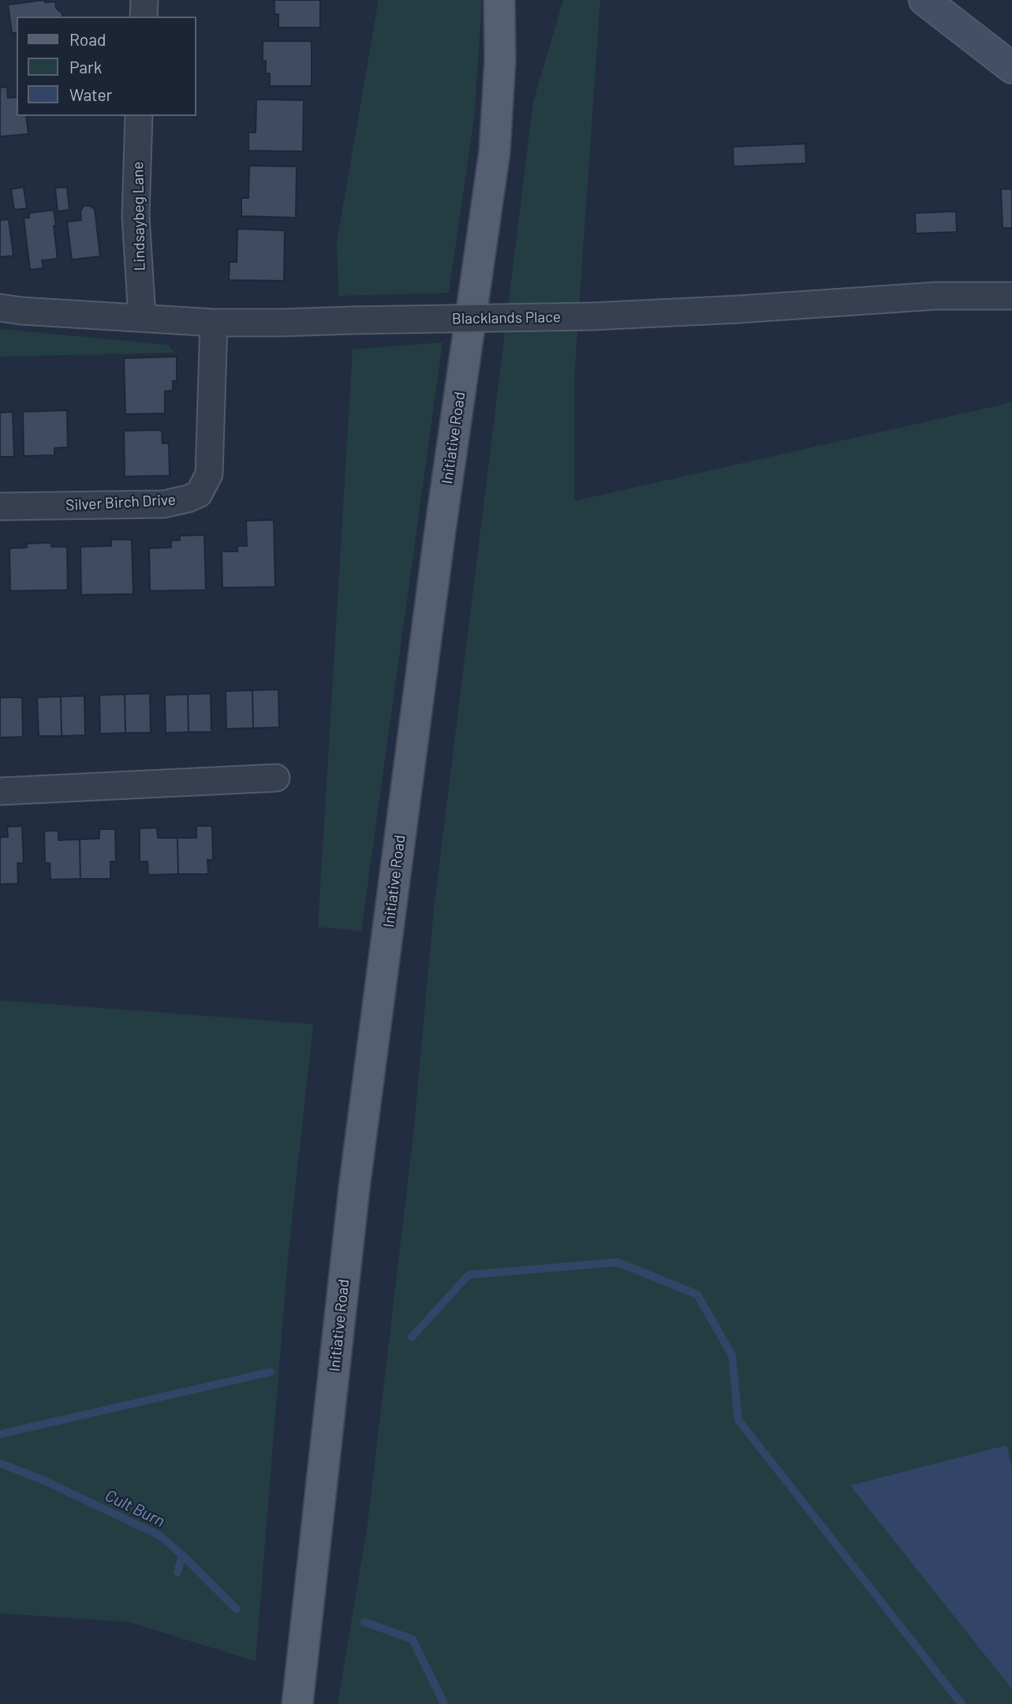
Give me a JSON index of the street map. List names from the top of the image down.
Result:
{
  "streets": {
    "main road": ["Initiative Road"],
    "street": ["Lindsaybeg Lane", "Blacklands Place", "Silver Birch Drive"]
  },
  "crossings": [
    ["Lindsaybeg Lane", "Blacklands Place"],
    ["Blacklands Place", "Silver Birch Drive"]
  ],
  "water": ["Cult Burn"],
  "legend": ["Road", "Park", "Water"]
}
